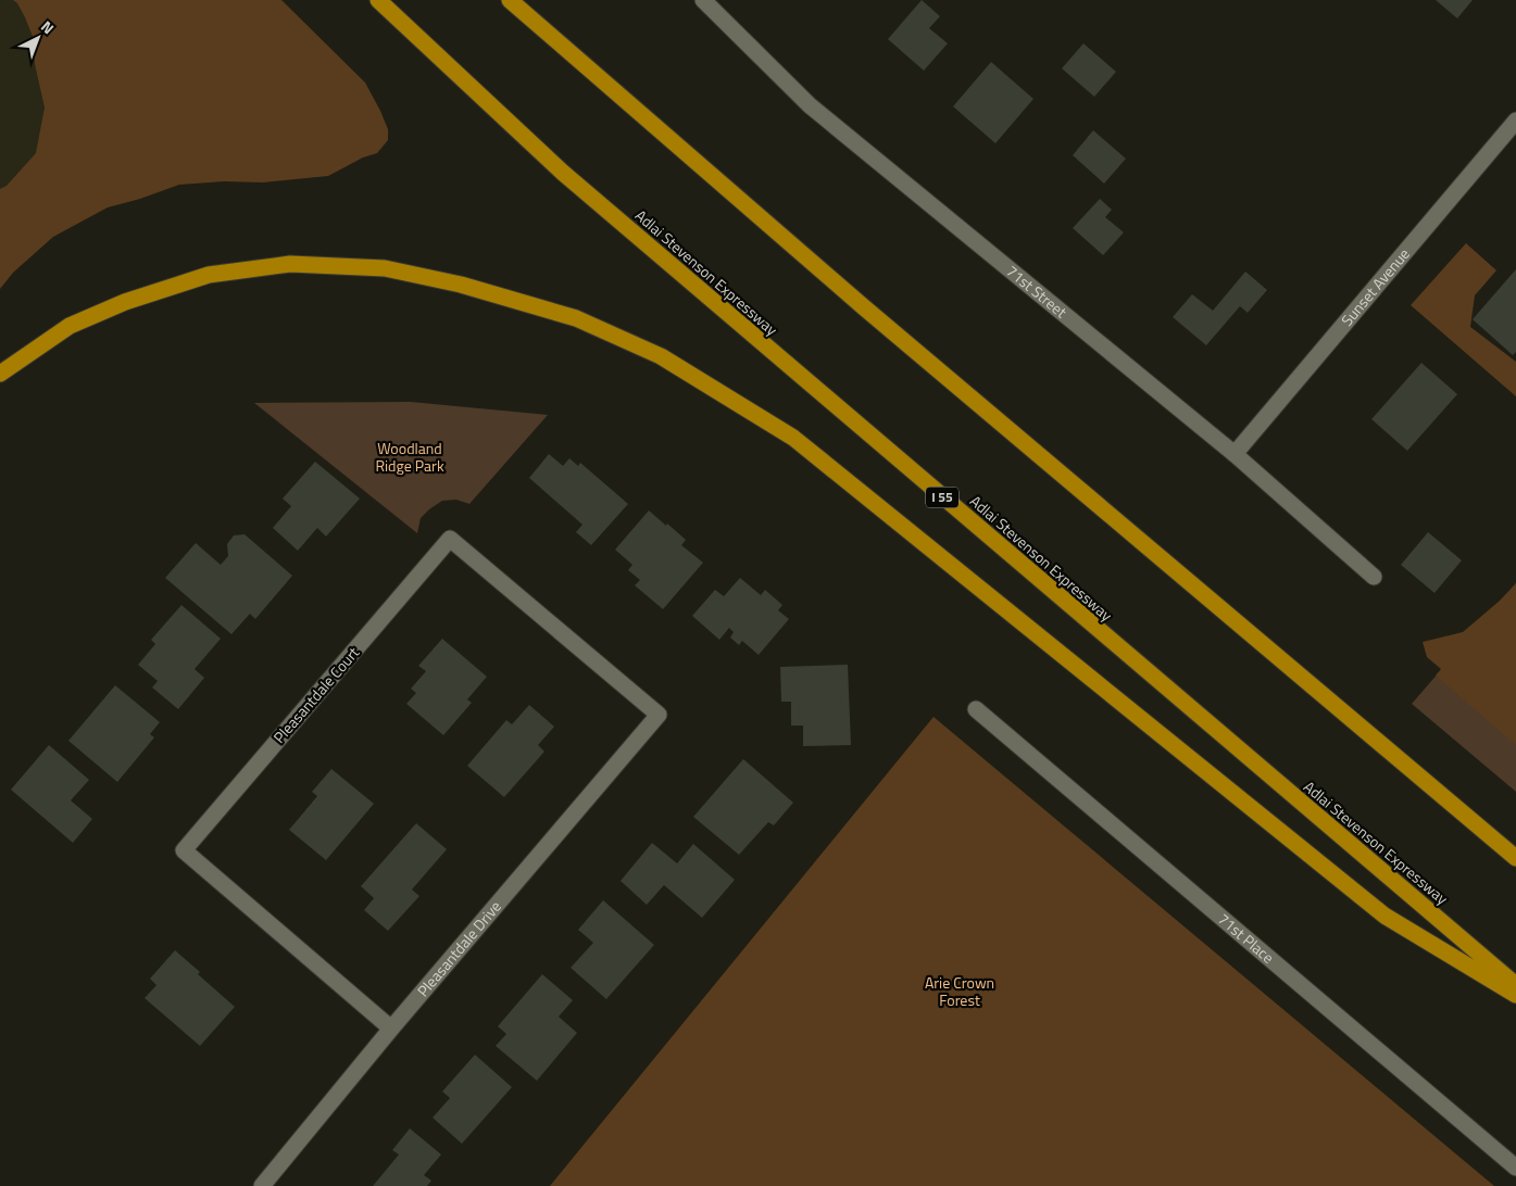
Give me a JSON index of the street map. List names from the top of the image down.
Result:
{
  "streets": {
    "highway": ["Adlai Stevenson Expressway", "I 55"],
    "street": [
      "Sunset Avenue",
      "71st Street",
      "Pleasantdale Court",
      "71st Place",
      "Pleasantdale Drive"
    ]
  },
  "crossings": [
    ["Sunset Avenue", "71st Street"],
    ["Pleasantdale Court", "Pleasantdale Drive"]
  ],
  "parks": ["Woodland Ridge Park", "Arie Crown Forest"],
  "north": "top right"
}
